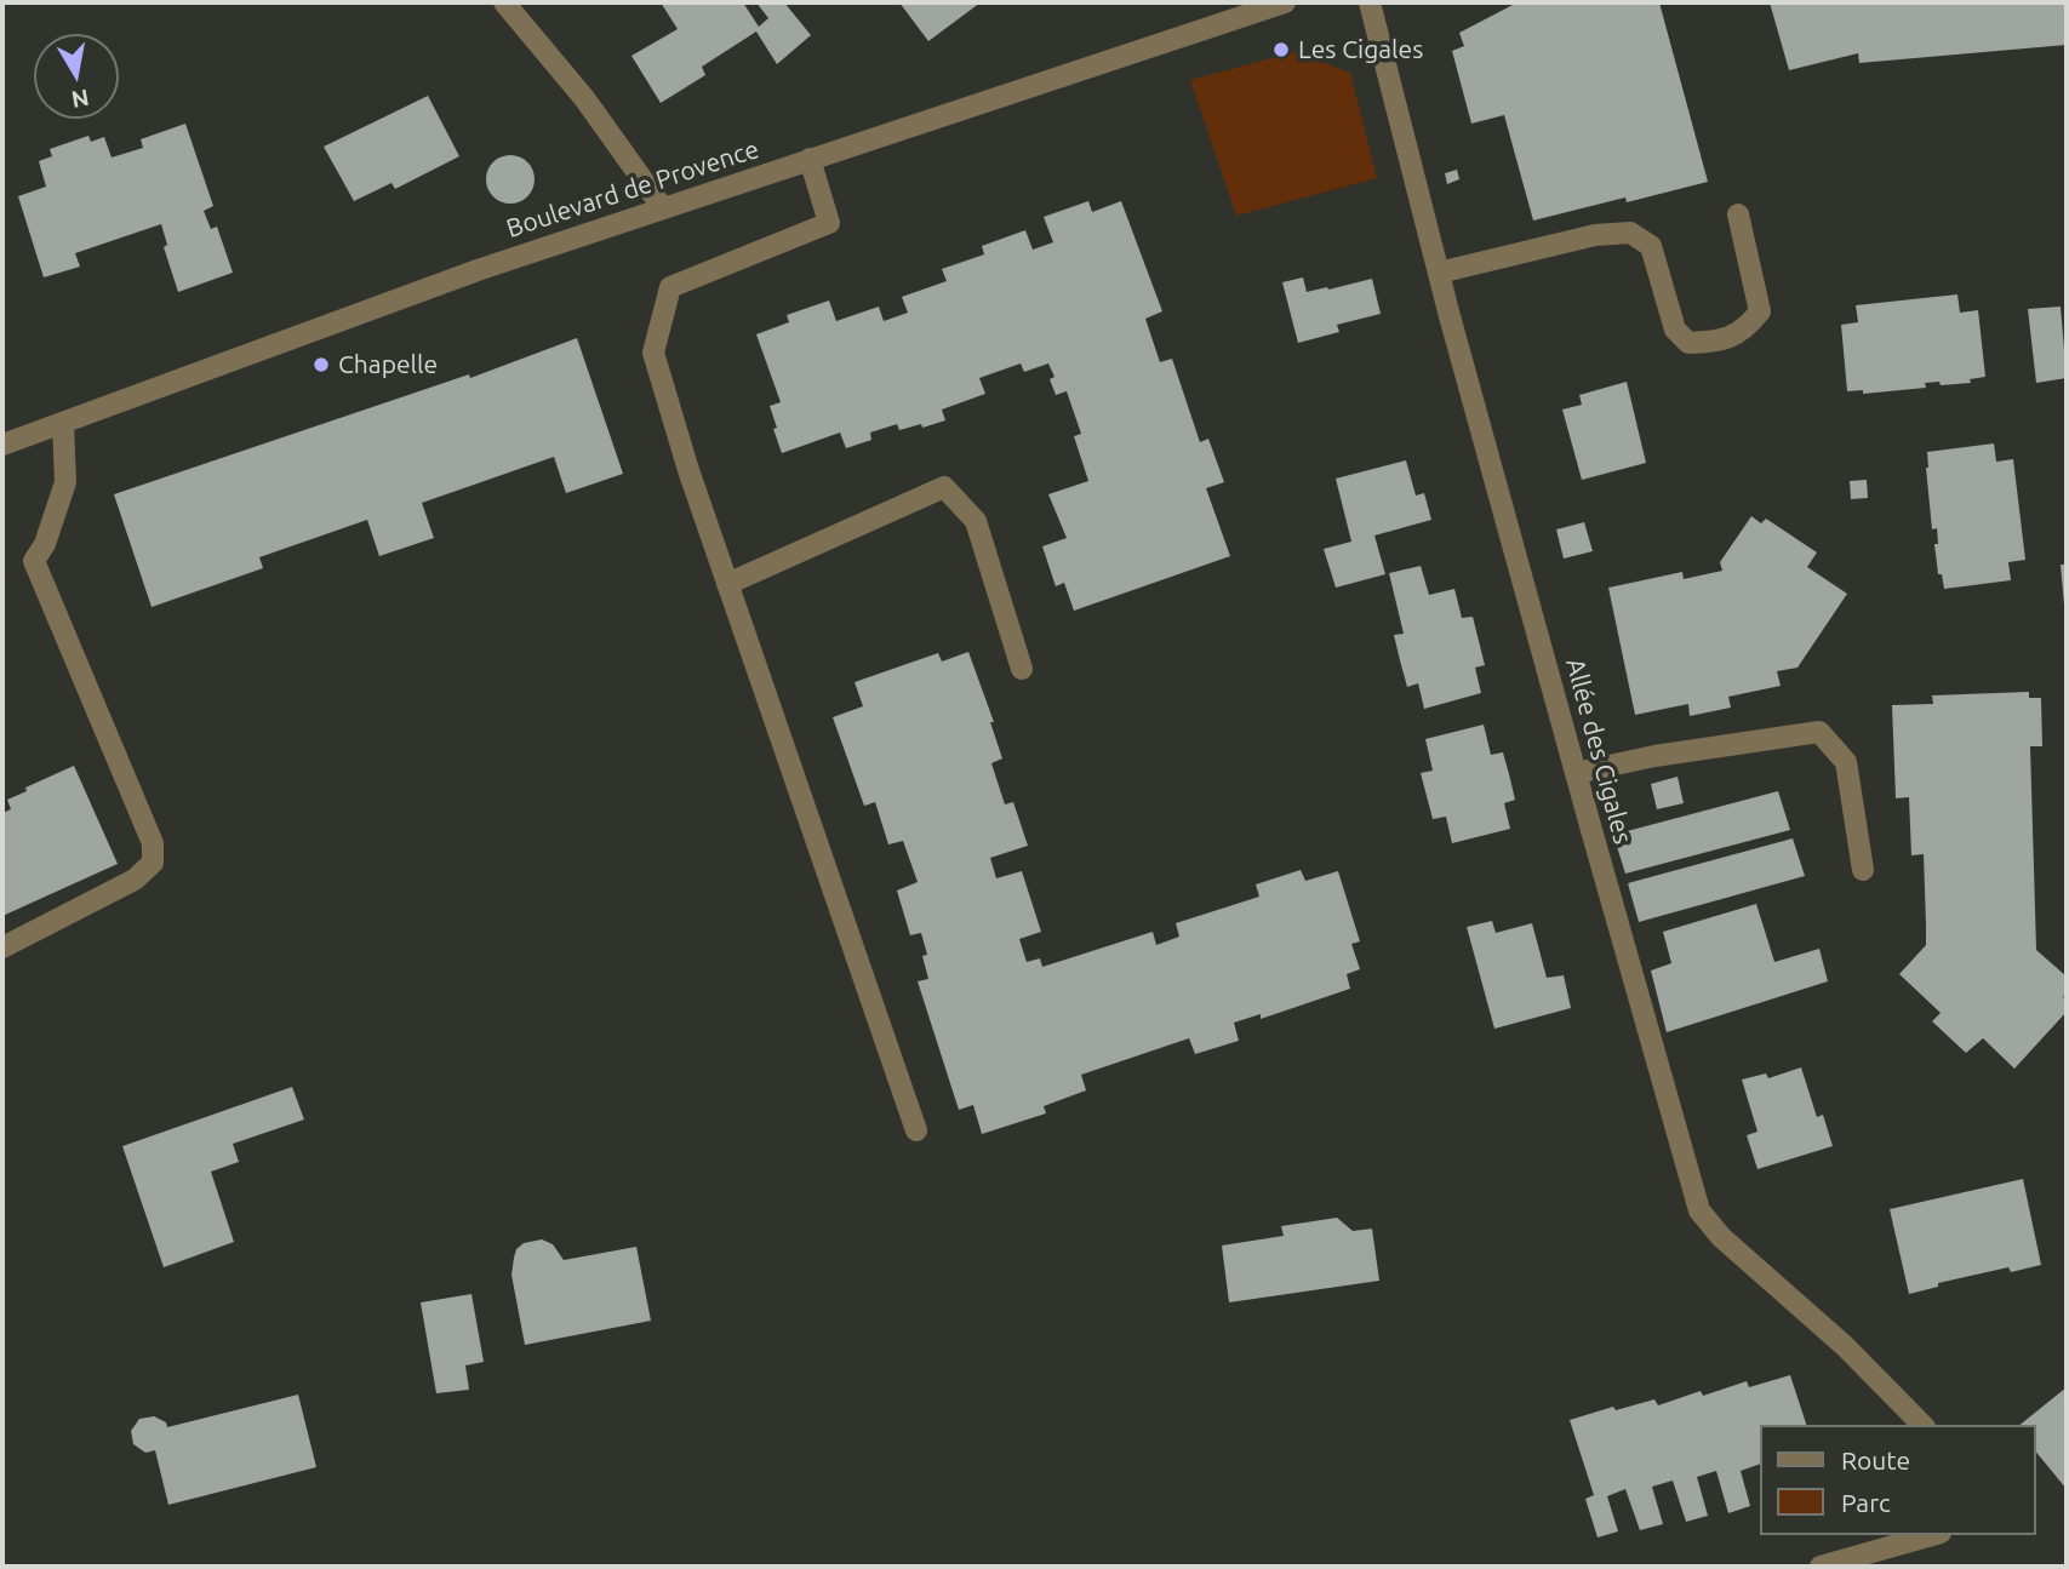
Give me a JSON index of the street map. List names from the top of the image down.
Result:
{
  "streets": {
    "street": ["Boulevard de Provence", "Allée des Cigales"]
  },
  "places": ["Les Cigales", "Chapelle"],
  "legend": ["Route", "Parc"],
  "north": "bottom"
}
